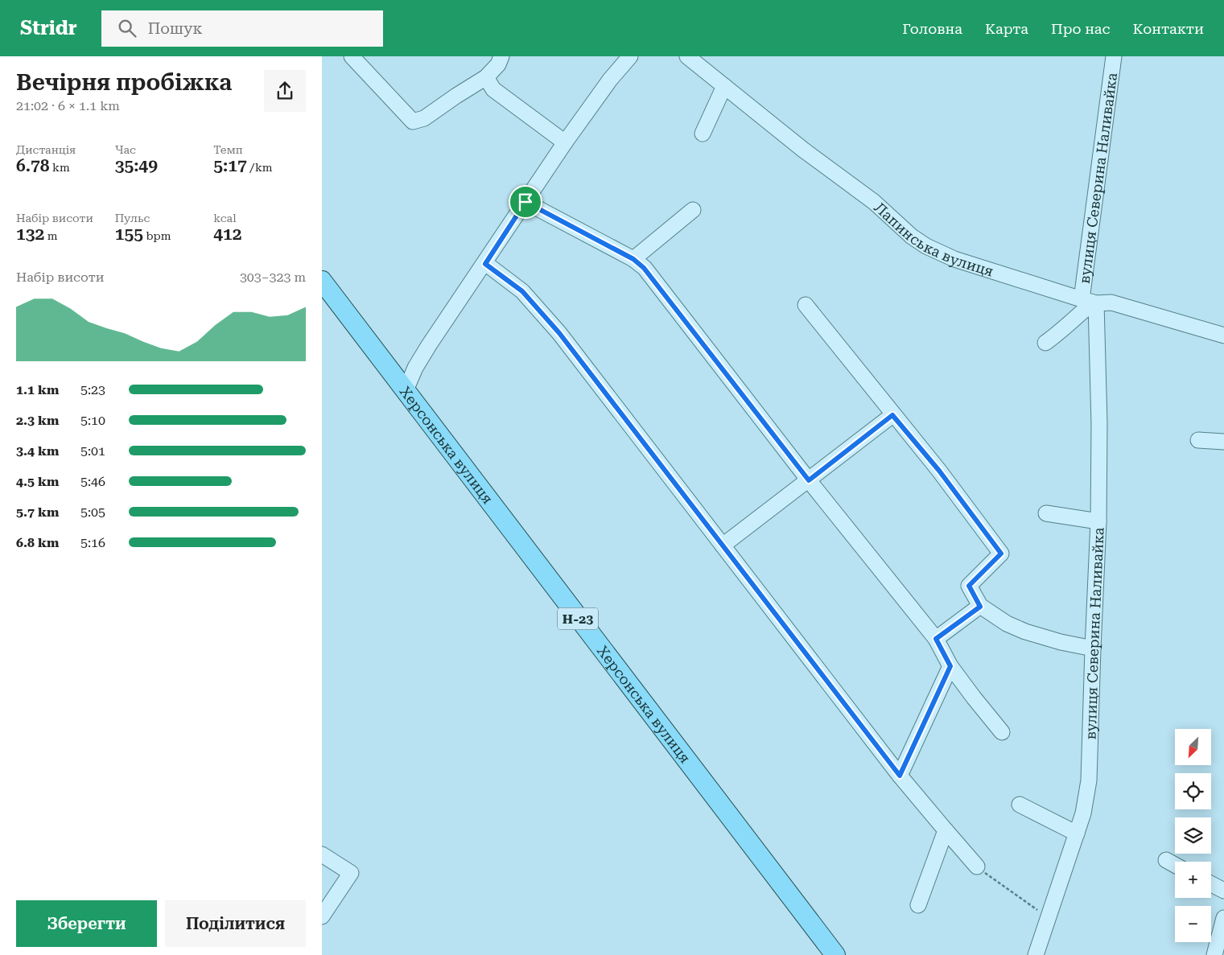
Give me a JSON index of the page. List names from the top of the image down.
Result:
{
  "streets": {
    "main road": ["Херсонська вулиця", "Н-23"],
    "street": ["вулиця Северина Наливайка", "Лапинська вулиця"]
  },
  "crossings": [
    ["вулиця Северина Наливайка", "Лапинська вулиця"]
  ],
  "north": "bottom left",
  "page": {
    "header": "Stridr",
    "search": "Пошук",
    "nav": [
      "Головна",
      "Карта",
      "Про нас",
      "Контакти"
    ],
    "heading": ["Вечірня пробіжка", "21:02 · 6 × 1.1 km"],
    "stats": [
      ["Дистанція", "6.78 km"],
      ["Час", "35:49"],
      ["Темп", "5:17 /km"],
      ["Набір висоти", "132 m"],
      ["Пульс", "155 bpm"],
      ["kcal", "412"]
    ],
    "chart": ["Набір висоти", "303–323 m"],
    "list": [
      {
        "name": "1.1 km",
        "note": "5:23"
      },
      {
        "name": "2.3 km",
        "note": "5:10"
      },
      {
        "name": "3.4 km",
        "note": "5:01"
      },
      {
        "name": "4.5 km",
        "note": "5:46"
      },
      {
        "name": "5.7 km",
        "note": "5:05"
      },
      {
        "name": "6.8 km",
        "note": "5:16"
      }
    ],
    "map_buttons": ["+", "−"],
    "buttons": ["Зберегти", "Поділитися"]
  }
}
